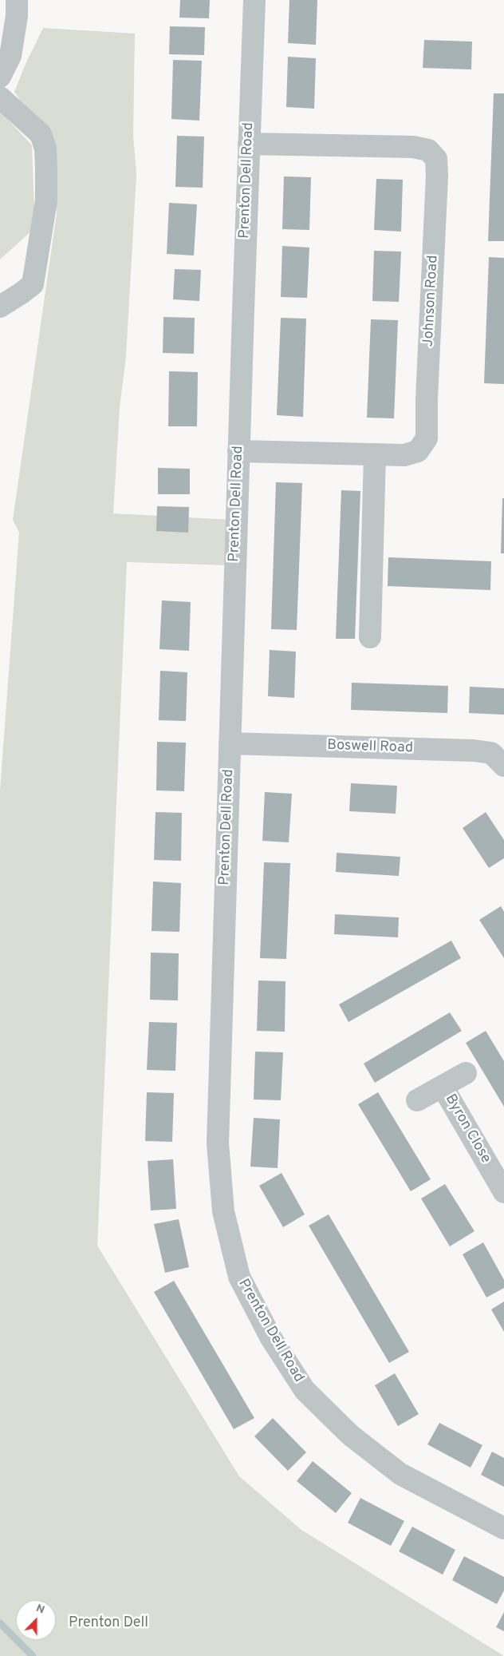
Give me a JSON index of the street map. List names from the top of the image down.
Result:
{
  "streets": {
    "street": [
      "Prenton Dell Road",
      "Johnson Road",
      "Boswell Road",
      "Byron Close"
    ]
  },
  "crossings": [
    ["Prenton Dell Road", "Johnson Road"],
    ["Prenton Dell Road", "Boswell Road"]
  ],
  "parks": ["Prenton Dell"],
  "north": "top"
}
